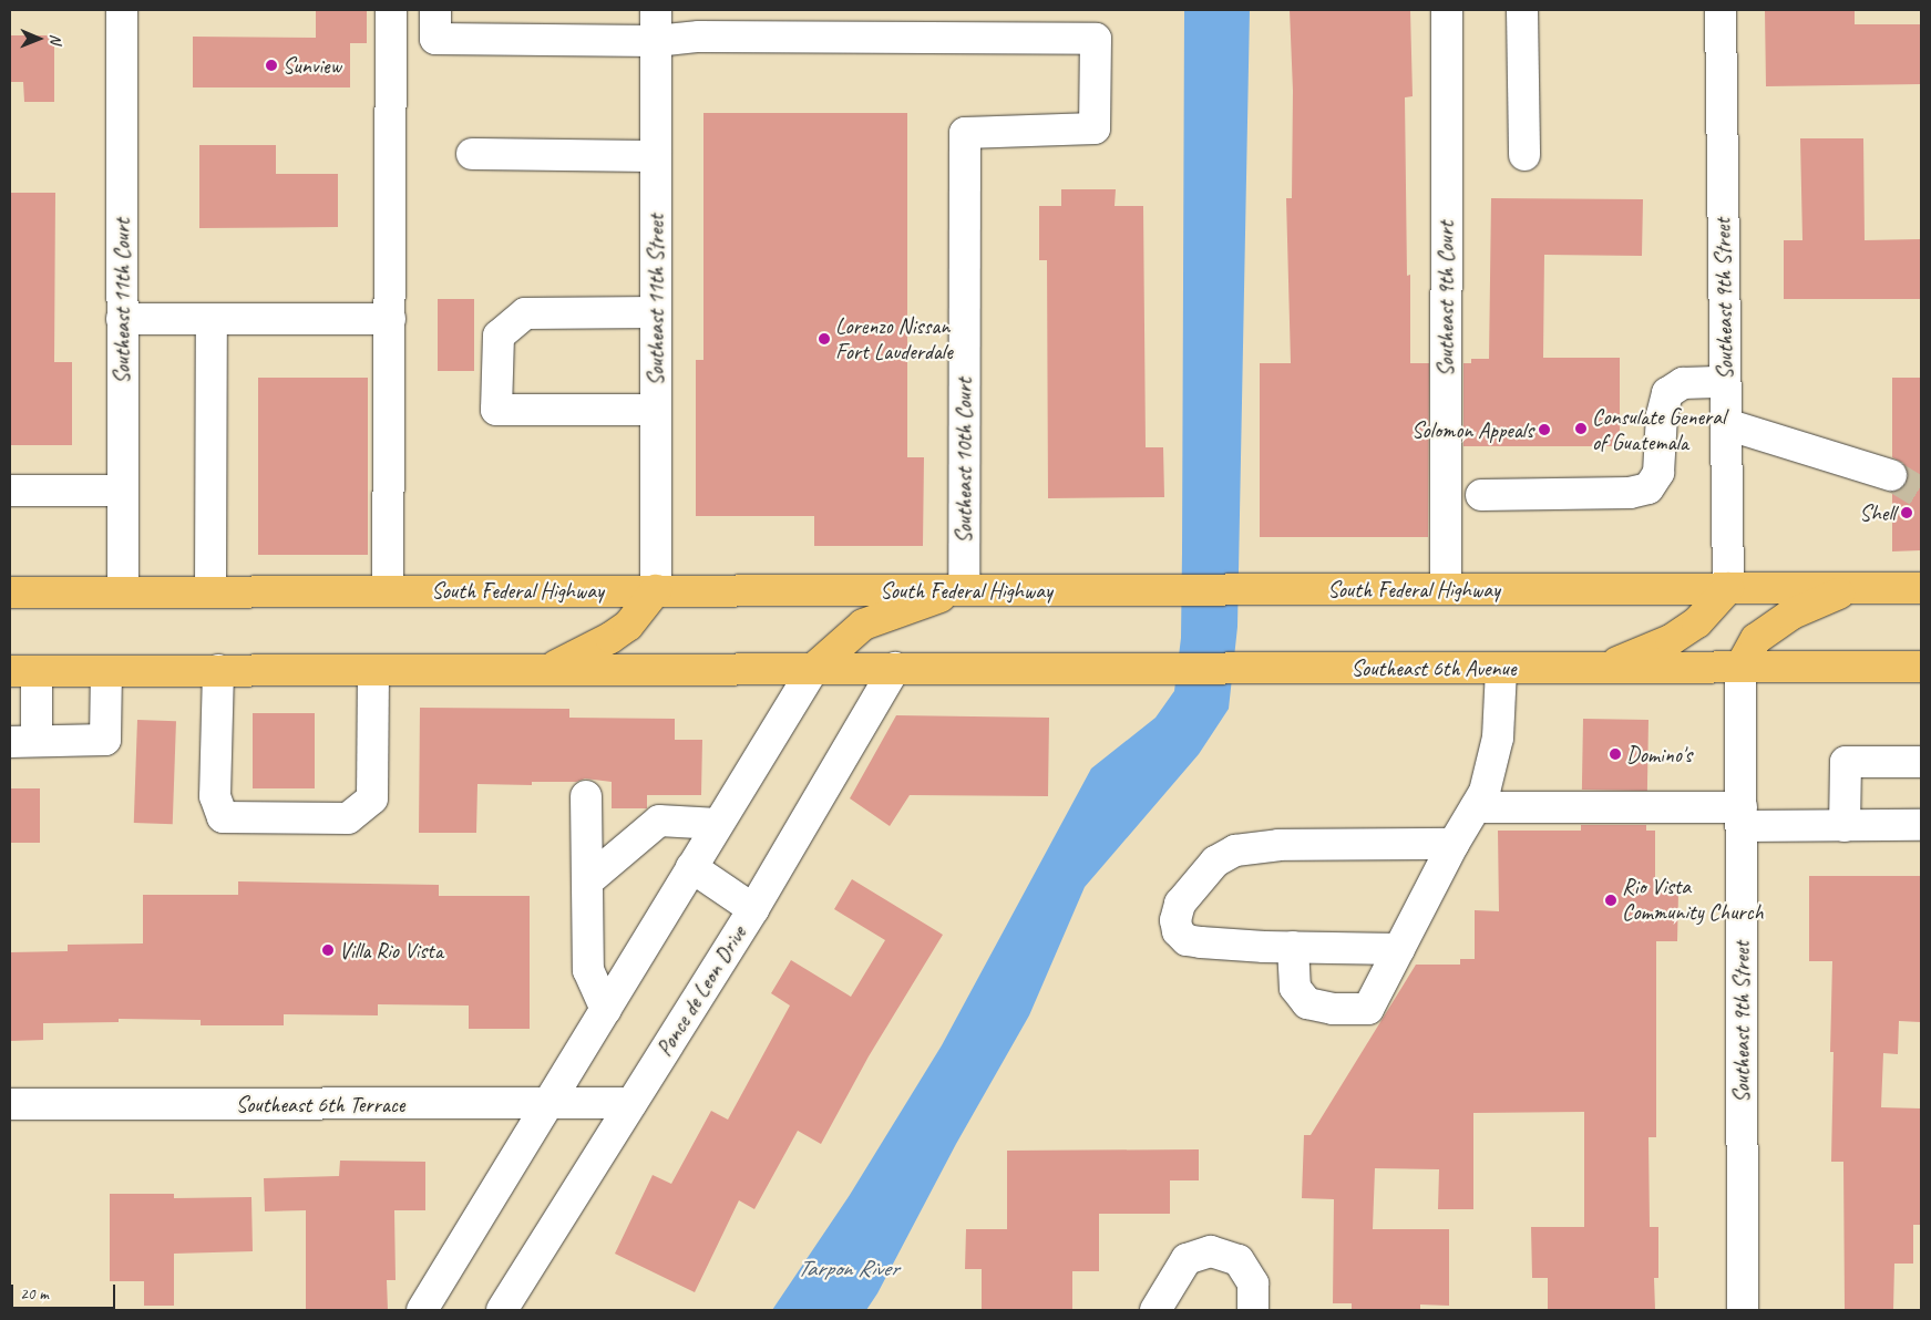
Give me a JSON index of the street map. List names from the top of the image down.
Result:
{
  "streets": {
    "main road": ["South Federal Highway", "Southeast 6th Avenue"],
    "street": [
      "Southeast 9th Court",
      "Southeast 9th Street",
      "Southeast 11th Street",
      "Southeast 11th Court",
      "Southeast 10th Court",
      "Ponce de Leon Drive",
      "Southeast 6th Terrace"
    ]
  },
  "crossings": [
    ["Southeast 9th Court", "South Federal Highway"],
    ["Southeast 9th Street", "South Federal Highway"],
    ["Southeast 11th Street", "Southeast 10th Court"],
    ["Southeast 11th Street", "South Federal Highway"],
    ["Southeast 11th Court", "South Federal Highway"],
    ["Southeast 10th Court", "South Federal Highway"],
    ["Southeast 6th Avenue", "Ponce de Leon Drive"],
    ["Ponce de Leon Drive", "Southeast 6th Terrace"]
  ],
  "water": ["Tarpon River"],
  "places": [
    "Sunview",
    "Lorenzo Nissan Fort Lauderdale",
    "Consulate General of Guatemala",
    "Solomon Appeals",
    "Shell",
    "Domino's",
    "Rio Vista Community Church",
    "Villa Rio Vista"
  ],
  "scale_bar": "20 m",
  "north": "right"
}
